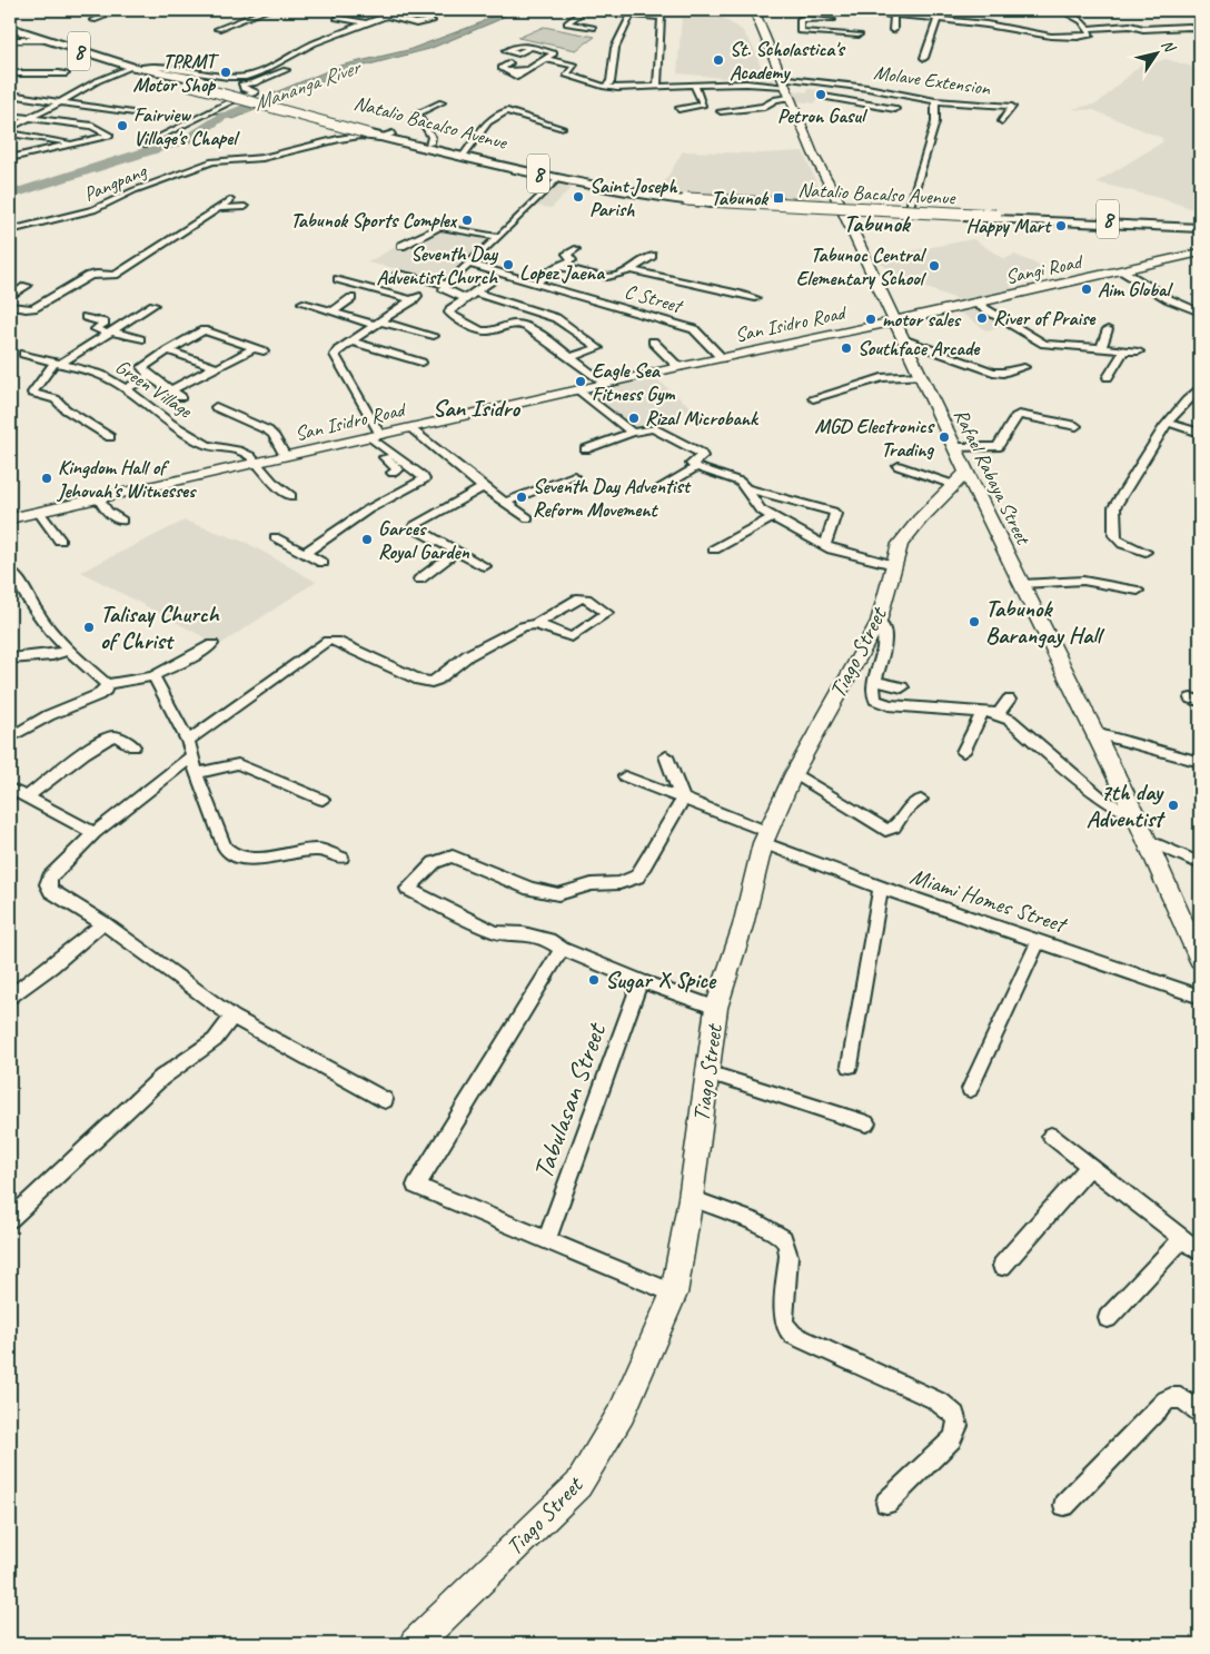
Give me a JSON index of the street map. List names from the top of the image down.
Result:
{
  "streets": {
    "main road": ["8", "Natalio Bacalso Avenue"],
    "street": [
      "Molave Extension",
      "Pangpang",
      "Sangi Road",
      "C Street",
      "San Isidro Road",
      "Green Village",
      "Rafael Rabaya Street",
      "Tiago Street",
      "Miami Homes Street",
      "Tabulasan Street"
    ]
  },
  "crossings": [
    ["Molave Extension", "Rafael Rabaya Street"],
    ["Natalio Bacalso Avenue", "Pangpang"],
    ["Natalio Bacalso Avenue", "Rafael Rabaya Street"],
    ["Sangi Road", "San Isidro Road"],
    ["Sangi Road", "Rafael Rabaya Street"],
    ["C Street", "San Isidro Road"],
    ["San Isidro Road", "Green Village"],
    ["San Isidro Road", "Rafael Rabaya Street"],
    ["Rafael Rabaya Street", "Tiago Street"],
    ["Tiago Street", "Miami Homes Street"]
  ],
  "districts": ["Tabunok", "Lopez Jaena", "San Isidro"],
  "water": ["Mananga River"],
  "places": {
    "other": [
      "St. Scholastica's Academy",
      "TPRMT Motor Shop",
      "Petron Gasul",
      "Fairview Village's Chapel",
      "Saint Joseph Parish",
      "Tabunok Sports Complex",
      "Happy Mart",
      "Seventh Day Adventist Church",
      "Tabunoc Central Elementary School",
      "Aim Global",
      "River of Praise",
      "motor sales",
      "Southface Arcade",
      "Eagle Sea Fitness Gym",
      "Rizal Microbank",
      "MGD Electronics Trading",
      "Kingdom Hall of Jehovah's Witnesses",
      "Seventh Day Adventist Reform Movement",
      "Garces Royal Garden",
      "Tabunok Barangay Hall",
      "Talisay Church of Christ",
      "7th day Adventist",
      "Sugar X Spice"
    ],
    "transit": ["Tabunok"]
  },
  "north": "top right"
}
